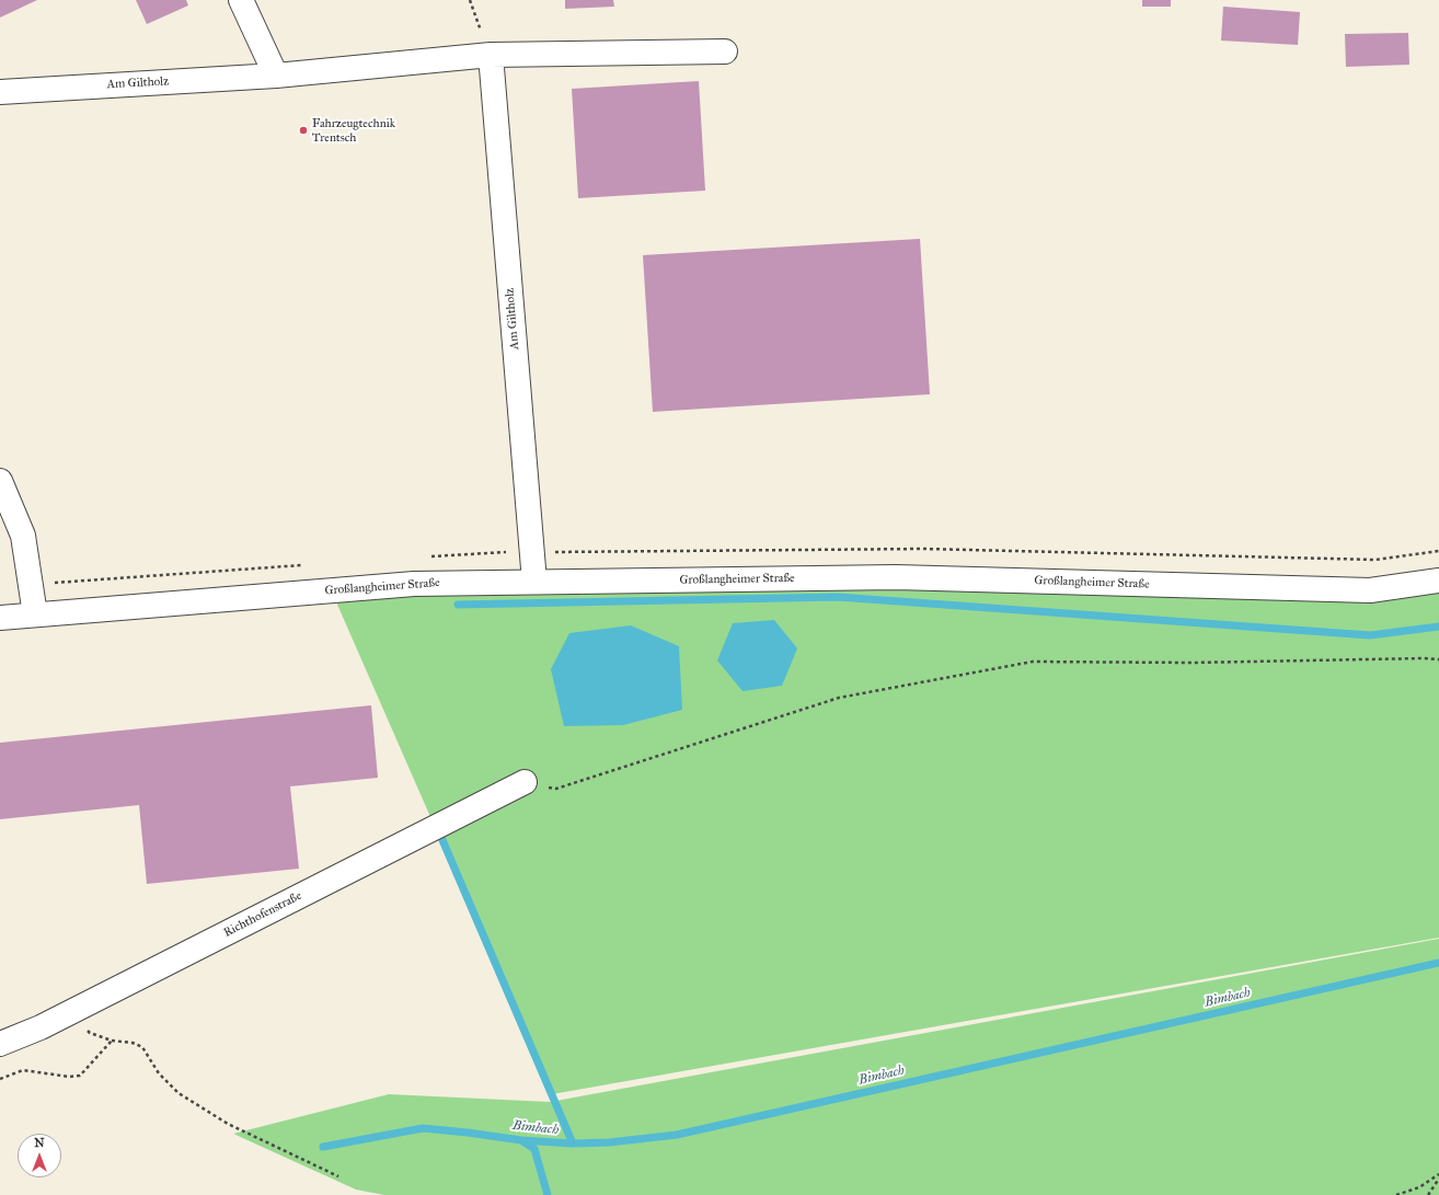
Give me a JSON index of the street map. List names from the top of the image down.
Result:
{
  "streets": {
    "street": ["Am Giltholz", "Großlangheimer Straße", "Richthofenstraße"]
  },
  "crossings": [
    ["Am Giltholz", "Großlangheimer Straße"]
  ],
  "water": ["Bimbach"],
  "places": ["Fahrzeugtechnik Trentsch"],
  "north": "top"
}
